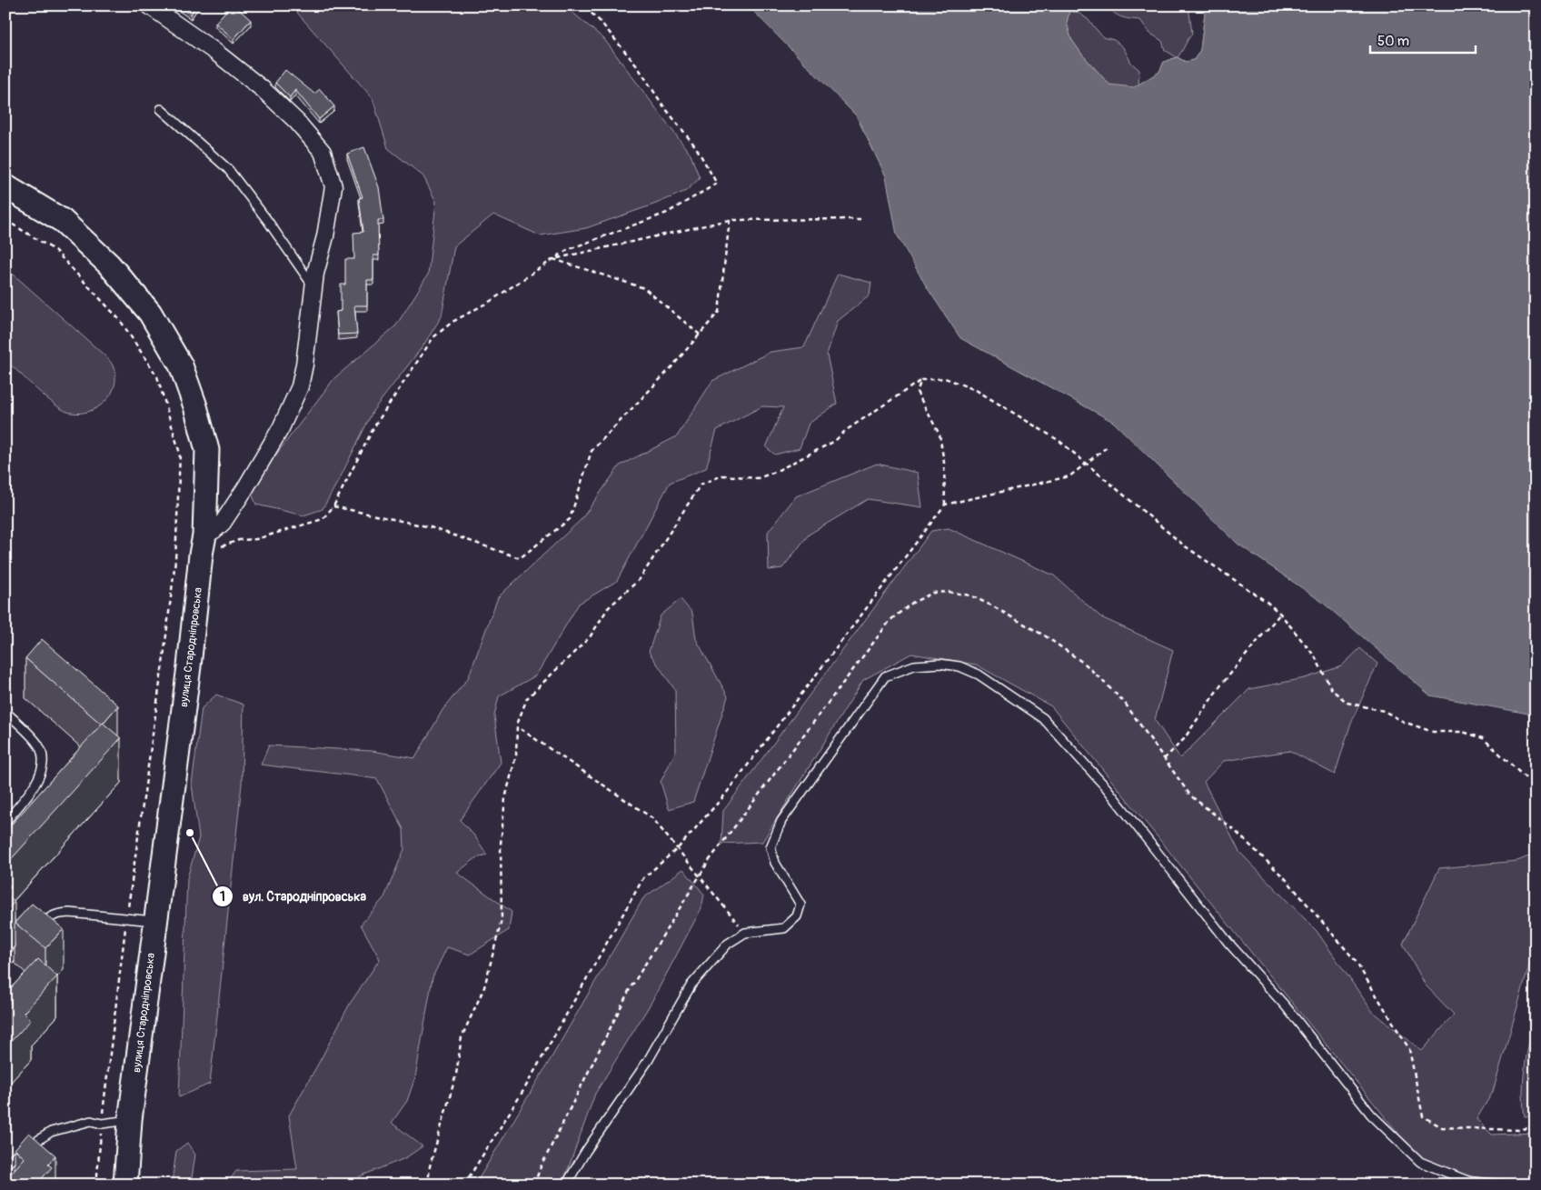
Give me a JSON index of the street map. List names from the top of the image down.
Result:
{
  "streets": {
    "street": ["вулиця Стародніпровська"]
  },
  "places": ["вул. Стародніпровська"],
  "scale_bar": "50 m"
}
